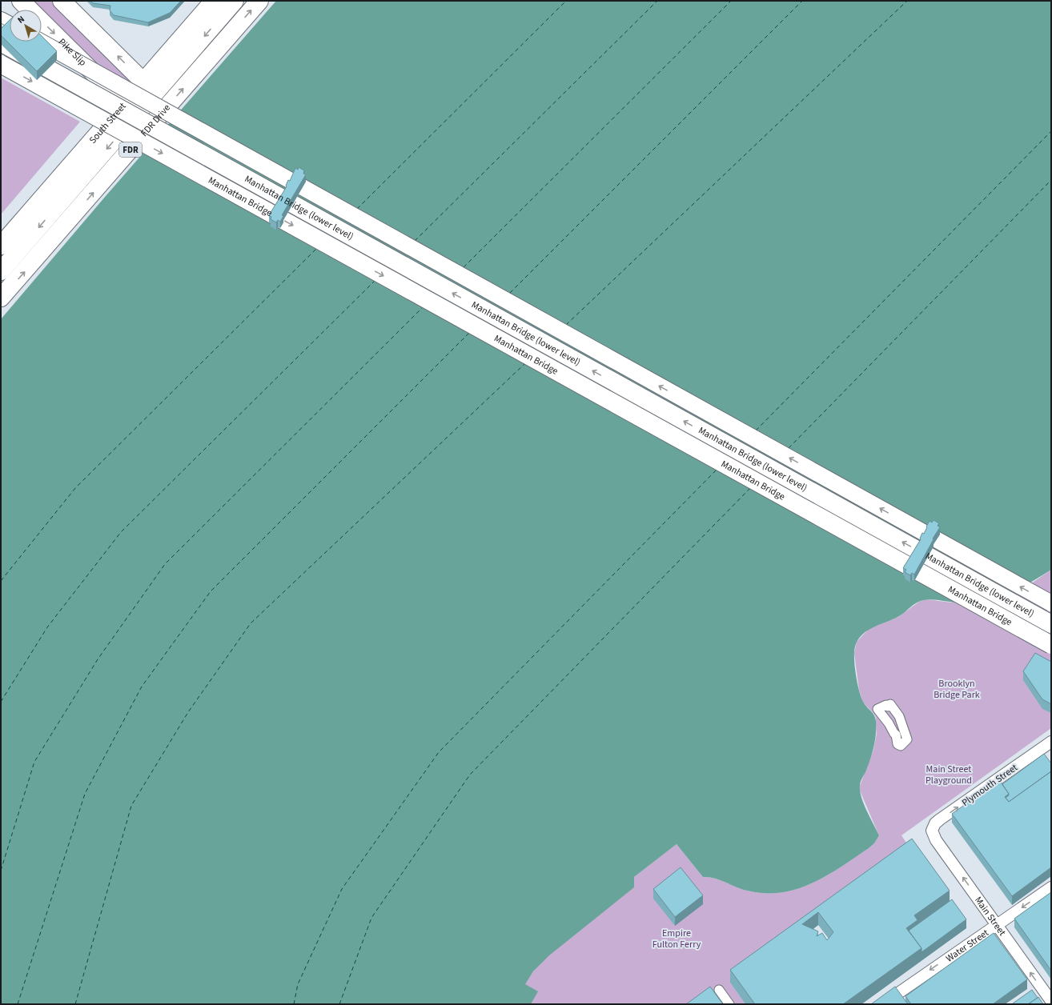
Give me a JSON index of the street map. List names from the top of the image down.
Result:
{
  "streets": {
    "main road": [
      "Pike Slip",
      "FDR Drive",
      "South Street",
      "FDR",
      "Manhattan Bridge",
      "Manhattan Bridge (lower level)"
    ],
    "street": ["Plymouth Street", "Main Street", "Water Street"]
  },
  "crossings": [
    ["Pike Slip", "South Street"],
    ["Plymouth Street", "Main Street"],
    ["Main Street", "Water Street"]
  ],
  "one_way": ["Plymouth Street", "Main Street", "Water Street"],
  "parks": ["Brooklyn Bridge Park", "Main Street Playground", "Empire Fulton Ferry"],
  "north": "top left"
}
